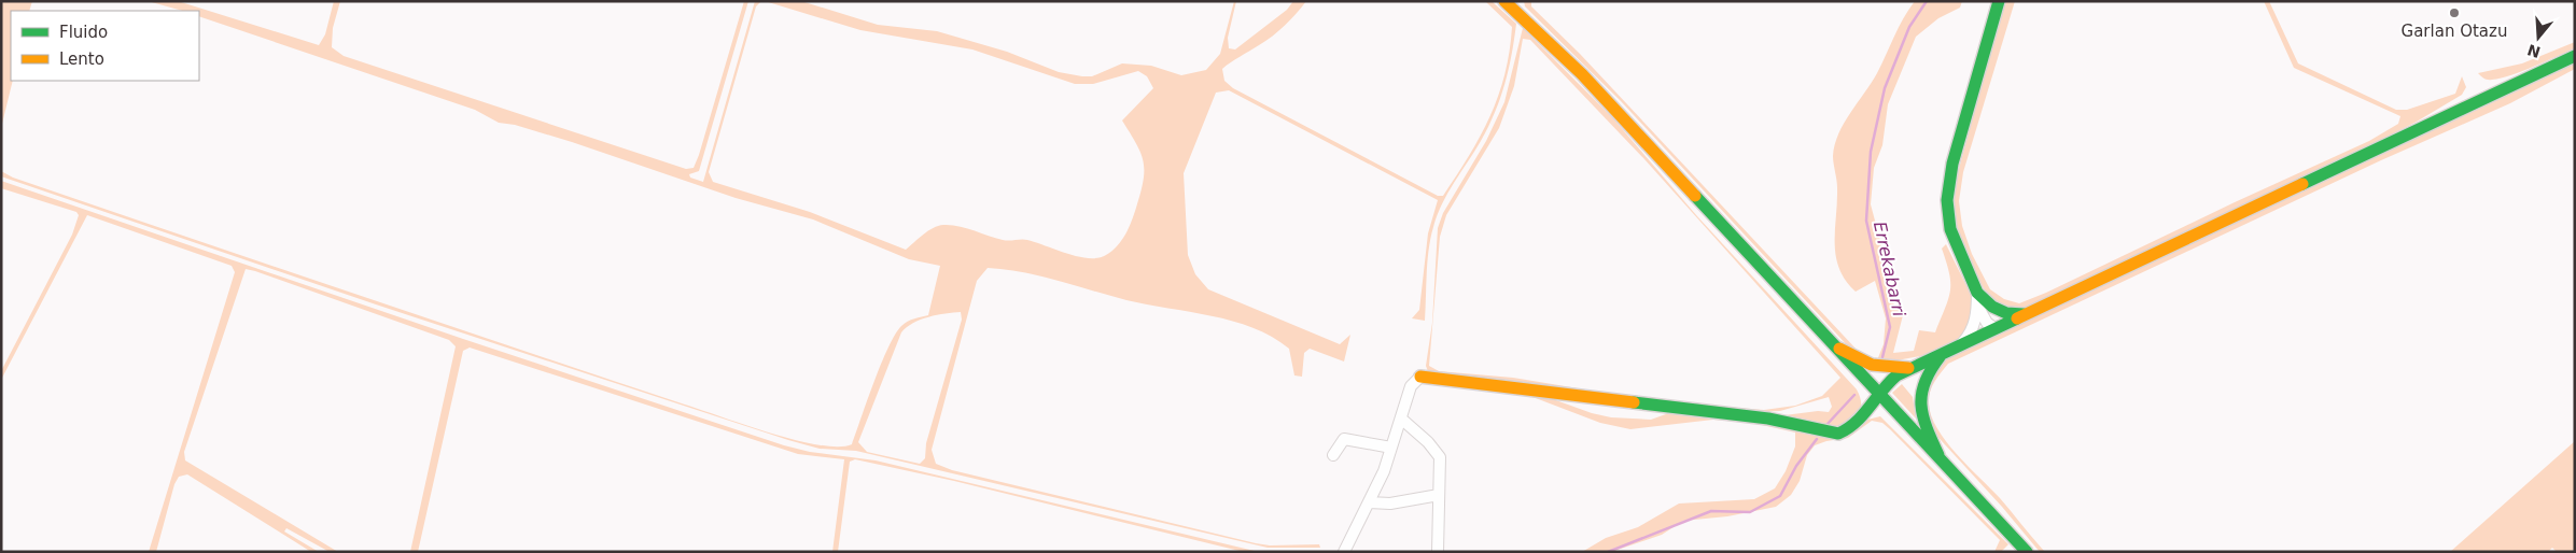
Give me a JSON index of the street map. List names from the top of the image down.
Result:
{
  "water": ["Errekabarri"],
  "places": ["Garlan Otazu"],
  "legend": ["Fluido", "Lento"],
  "north": "bottom"
}
